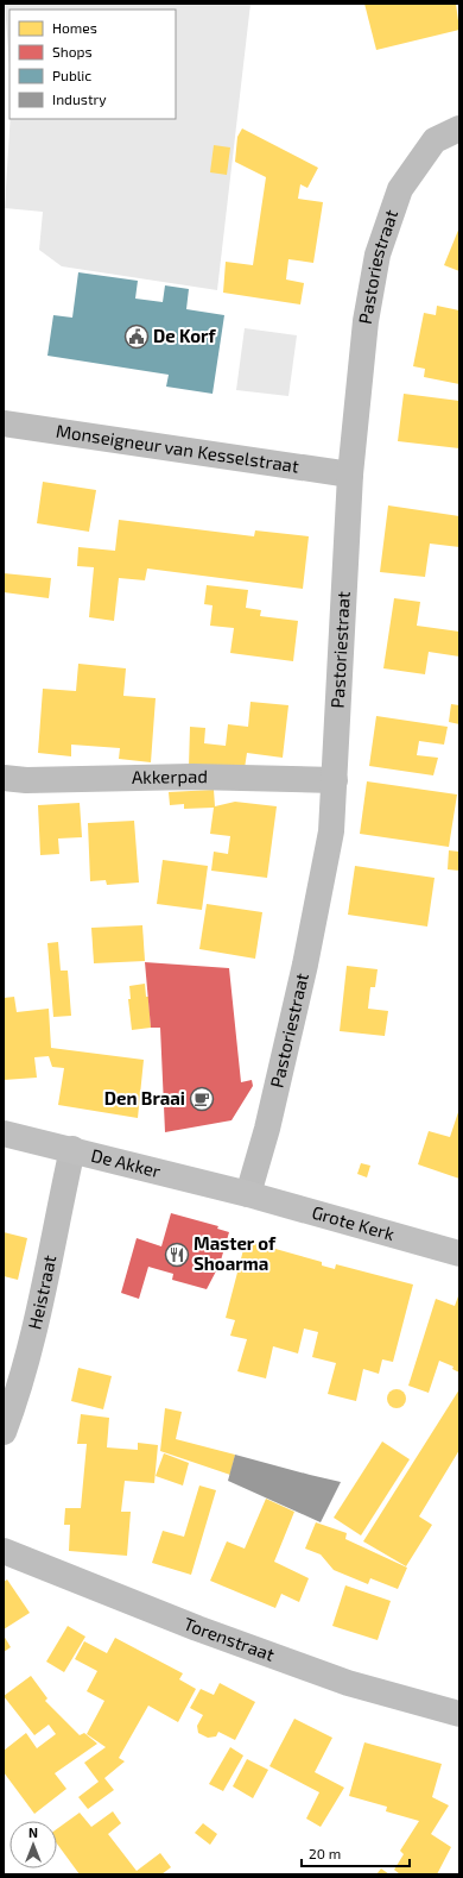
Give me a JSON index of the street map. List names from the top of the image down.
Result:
{
  "streets": {
    "main road": ["De Akker", "Grote Kerk"],
    "street": [
      "Pastoriestraat",
      "Monseigneur van Kesselstraat",
      "Akkerpad",
      "Heistraat",
      "Torenstraat"
    ]
  },
  "crossings": [
    ["Pastoriestraat", "Monseigneur van Kesselstraat"],
    ["Pastoriestraat", "Akkerpad"],
    ["Pastoriestraat", "De Akker"],
    ["Pastoriestraat", "Grote Kerk"],
    ["De Akker", "Grote Kerk"],
    ["De Akker", "Heistraat"]
  ],
  "places": {
    "public building": ["De Korf"],
    "cafe": ["Den Braai"],
    "restaurant": ["Master of Shoarma"]
  },
  "legend": [
    "Homes",
    "Shops",
    "Public",
    "Industry"
  ],
  "scale_bar": "20 m",
  "north": "top"
}
